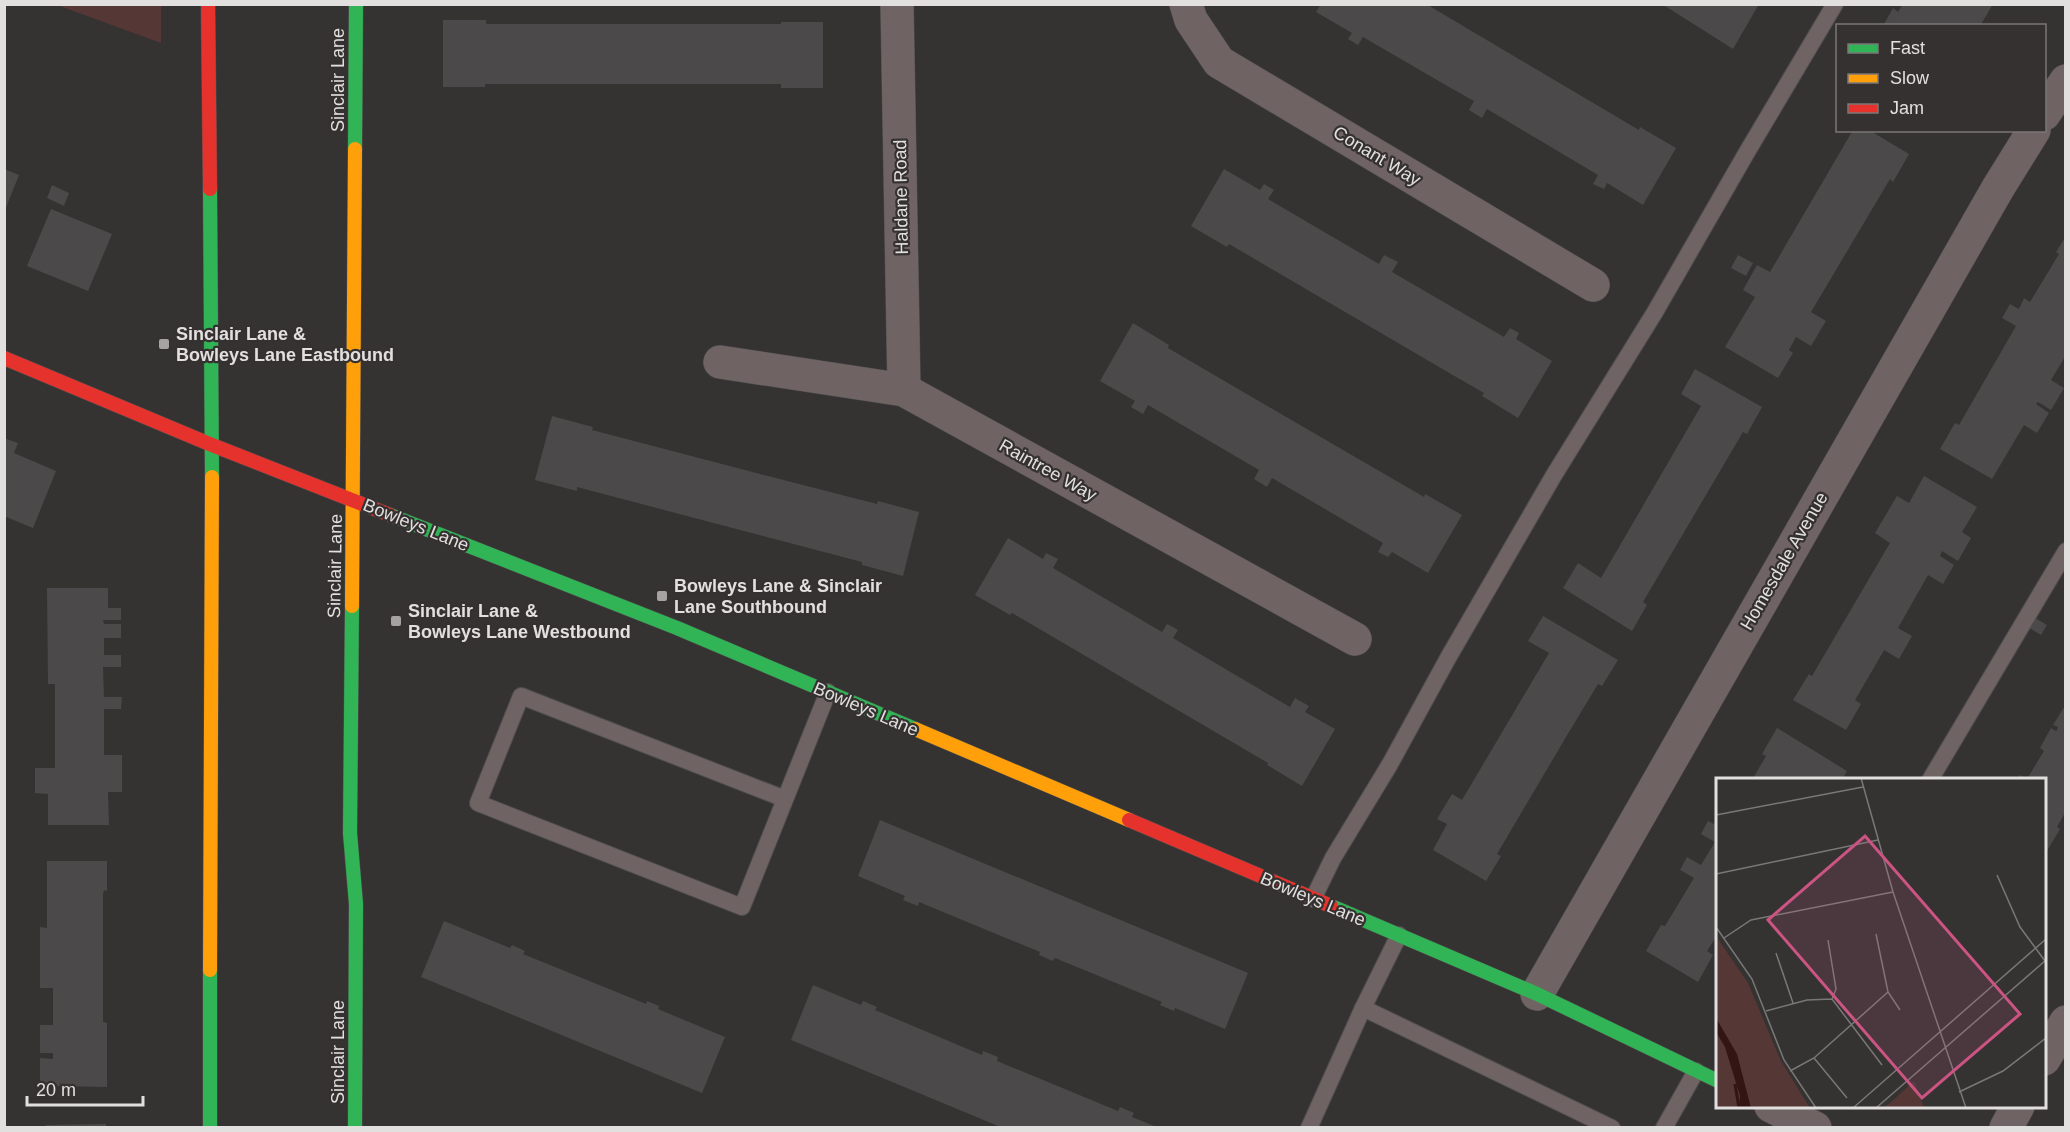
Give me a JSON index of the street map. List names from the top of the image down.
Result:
{
  "streets": {
    "main road": ["Sinclair Lane", "Bowleys Lane"],
    "street": [
      "Conant Way",
      "Haldane Road",
      "Raintree Way",
      "Homesdale Avenue"
    ]
  },
  "crossings": [
    ["Sinclair Lane", "Bowleys Lane"],
    ["Haldane Road", "Raintree Way"],
    ["Bowleys Lane", "Homesdale Avenue"]
  ],
  "places": {
    "transit": ["Sinclair Lane & Bowleys Lane Eastbound", "Bowleys Lane & Sinclair Lane Southbound", "Sinclair Lane & Bowleys Lane Westbound"]
  },
  "legend": ["Fast", "Slow", "Jam"],
  "scale_bar": "20 m"
}
